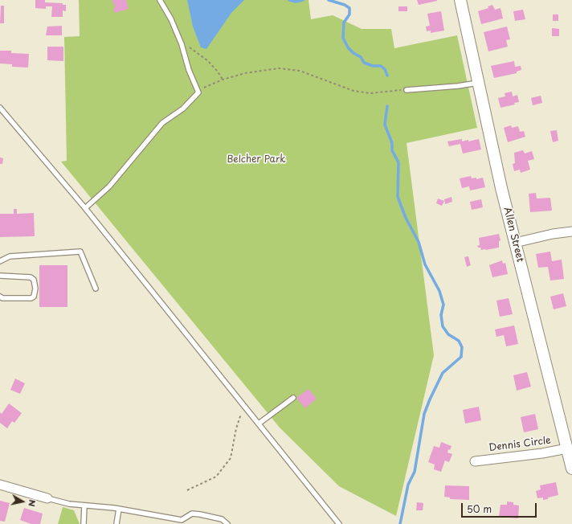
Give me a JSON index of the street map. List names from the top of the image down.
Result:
{
  "streets": {
    "street": ["Allen Street", "Dennis Circle"]
  },
  "crossings": [
    ["Allen Street", "Dennis Circle"]
  ],
  "parks": ["Belcher Park"],
  "scale_bar": "50 m",
  "north": "right"
}
